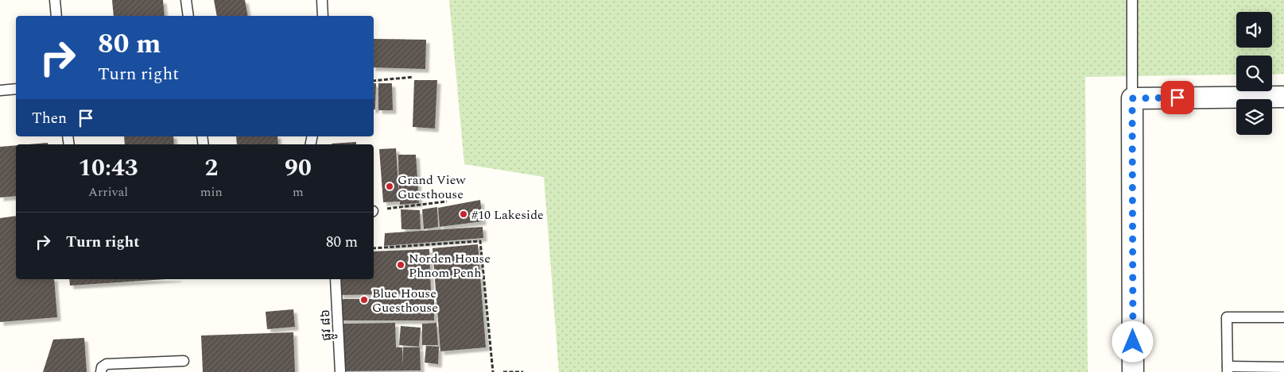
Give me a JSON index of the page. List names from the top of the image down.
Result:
{
  "streets": {
    "lane": ["ផ្លូវ ៨៦"]
  },
  "places": [
    "Grand View Guesthouse",
    "#10 Lakeside",
    "Norden House Phnom Penh",
    "Blue House Guesthouse"
  ],
  "page": {
    "turn": ["80 m", "Turn right"],
    "then": "Then",
    "eta": [
      "10:43",
      "Arrival",
      "2",
      "min",
      "90",
      "m"
    ],
    "list": [
      {
        "name": "Turn right",
        "value": "80 m"
      }
    ]
  }
}
